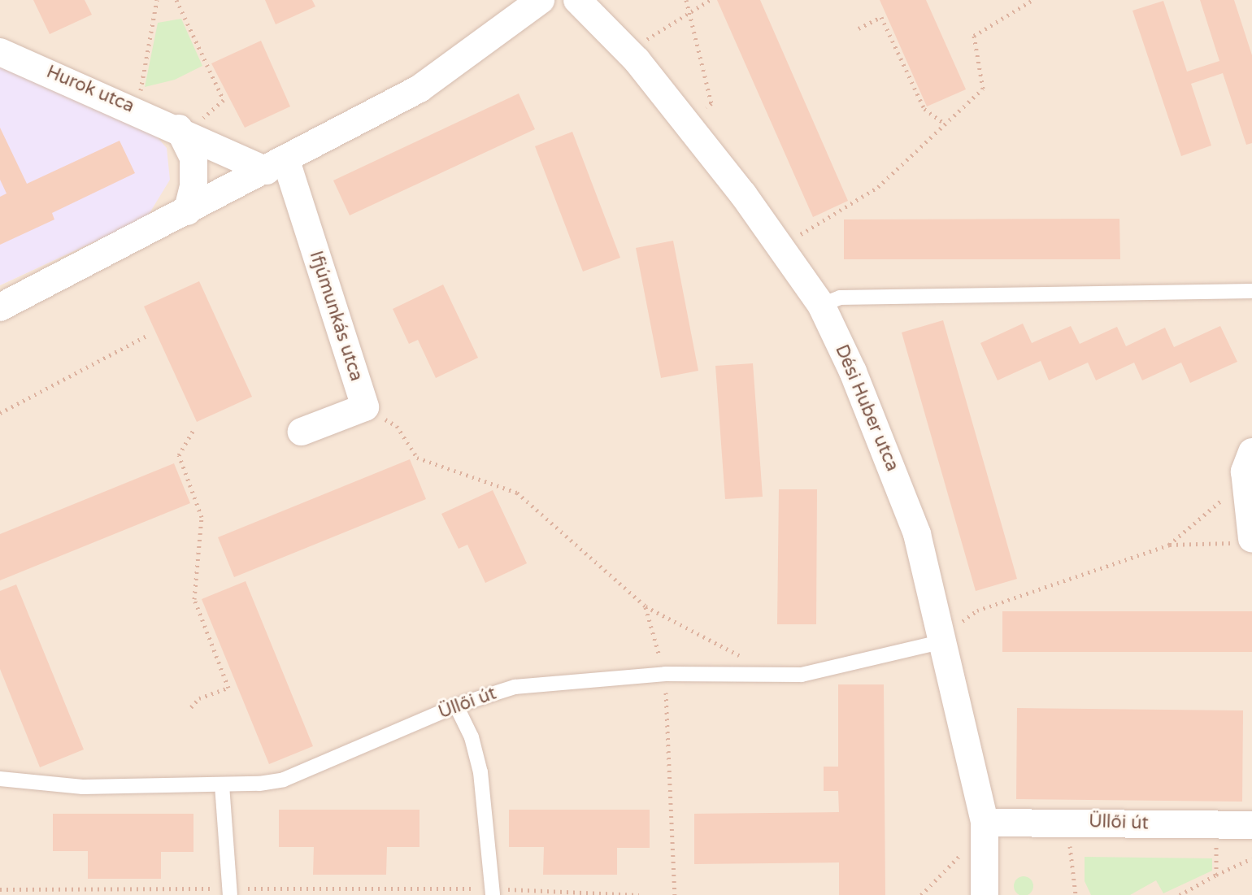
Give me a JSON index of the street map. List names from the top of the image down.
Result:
{
  "streets": {
    "street": [
      "Hurok utca",
      "Ifjúmunkás utca",
      "Dési Huber utca",
      "Üllői út"
    ]
  },
  "crossings": [
    ["Hurok utca", "Ifjúmunkás utca"],
    ["Dési Huber utca", "Üllői út"]
  ]
}
